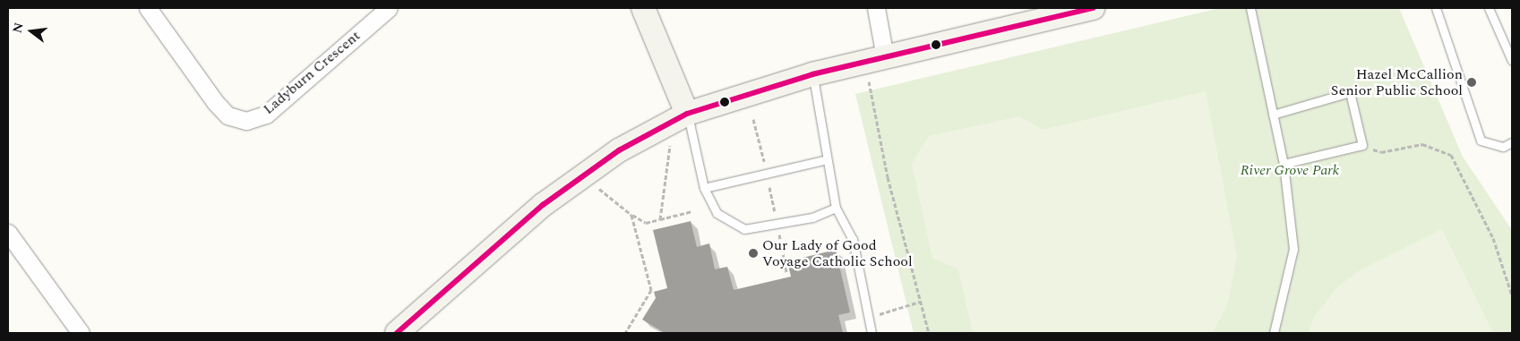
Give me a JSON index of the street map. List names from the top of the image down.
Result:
{
  "streets": {
    "street": ["Ladyburn Crescent"]
  },
  "parks": ["River Grove Park"],
  "places": ["Hazel McCallion Senior Public School", "Our Lady of Good Voyage Catholic School"],
  "north": "left"
}
